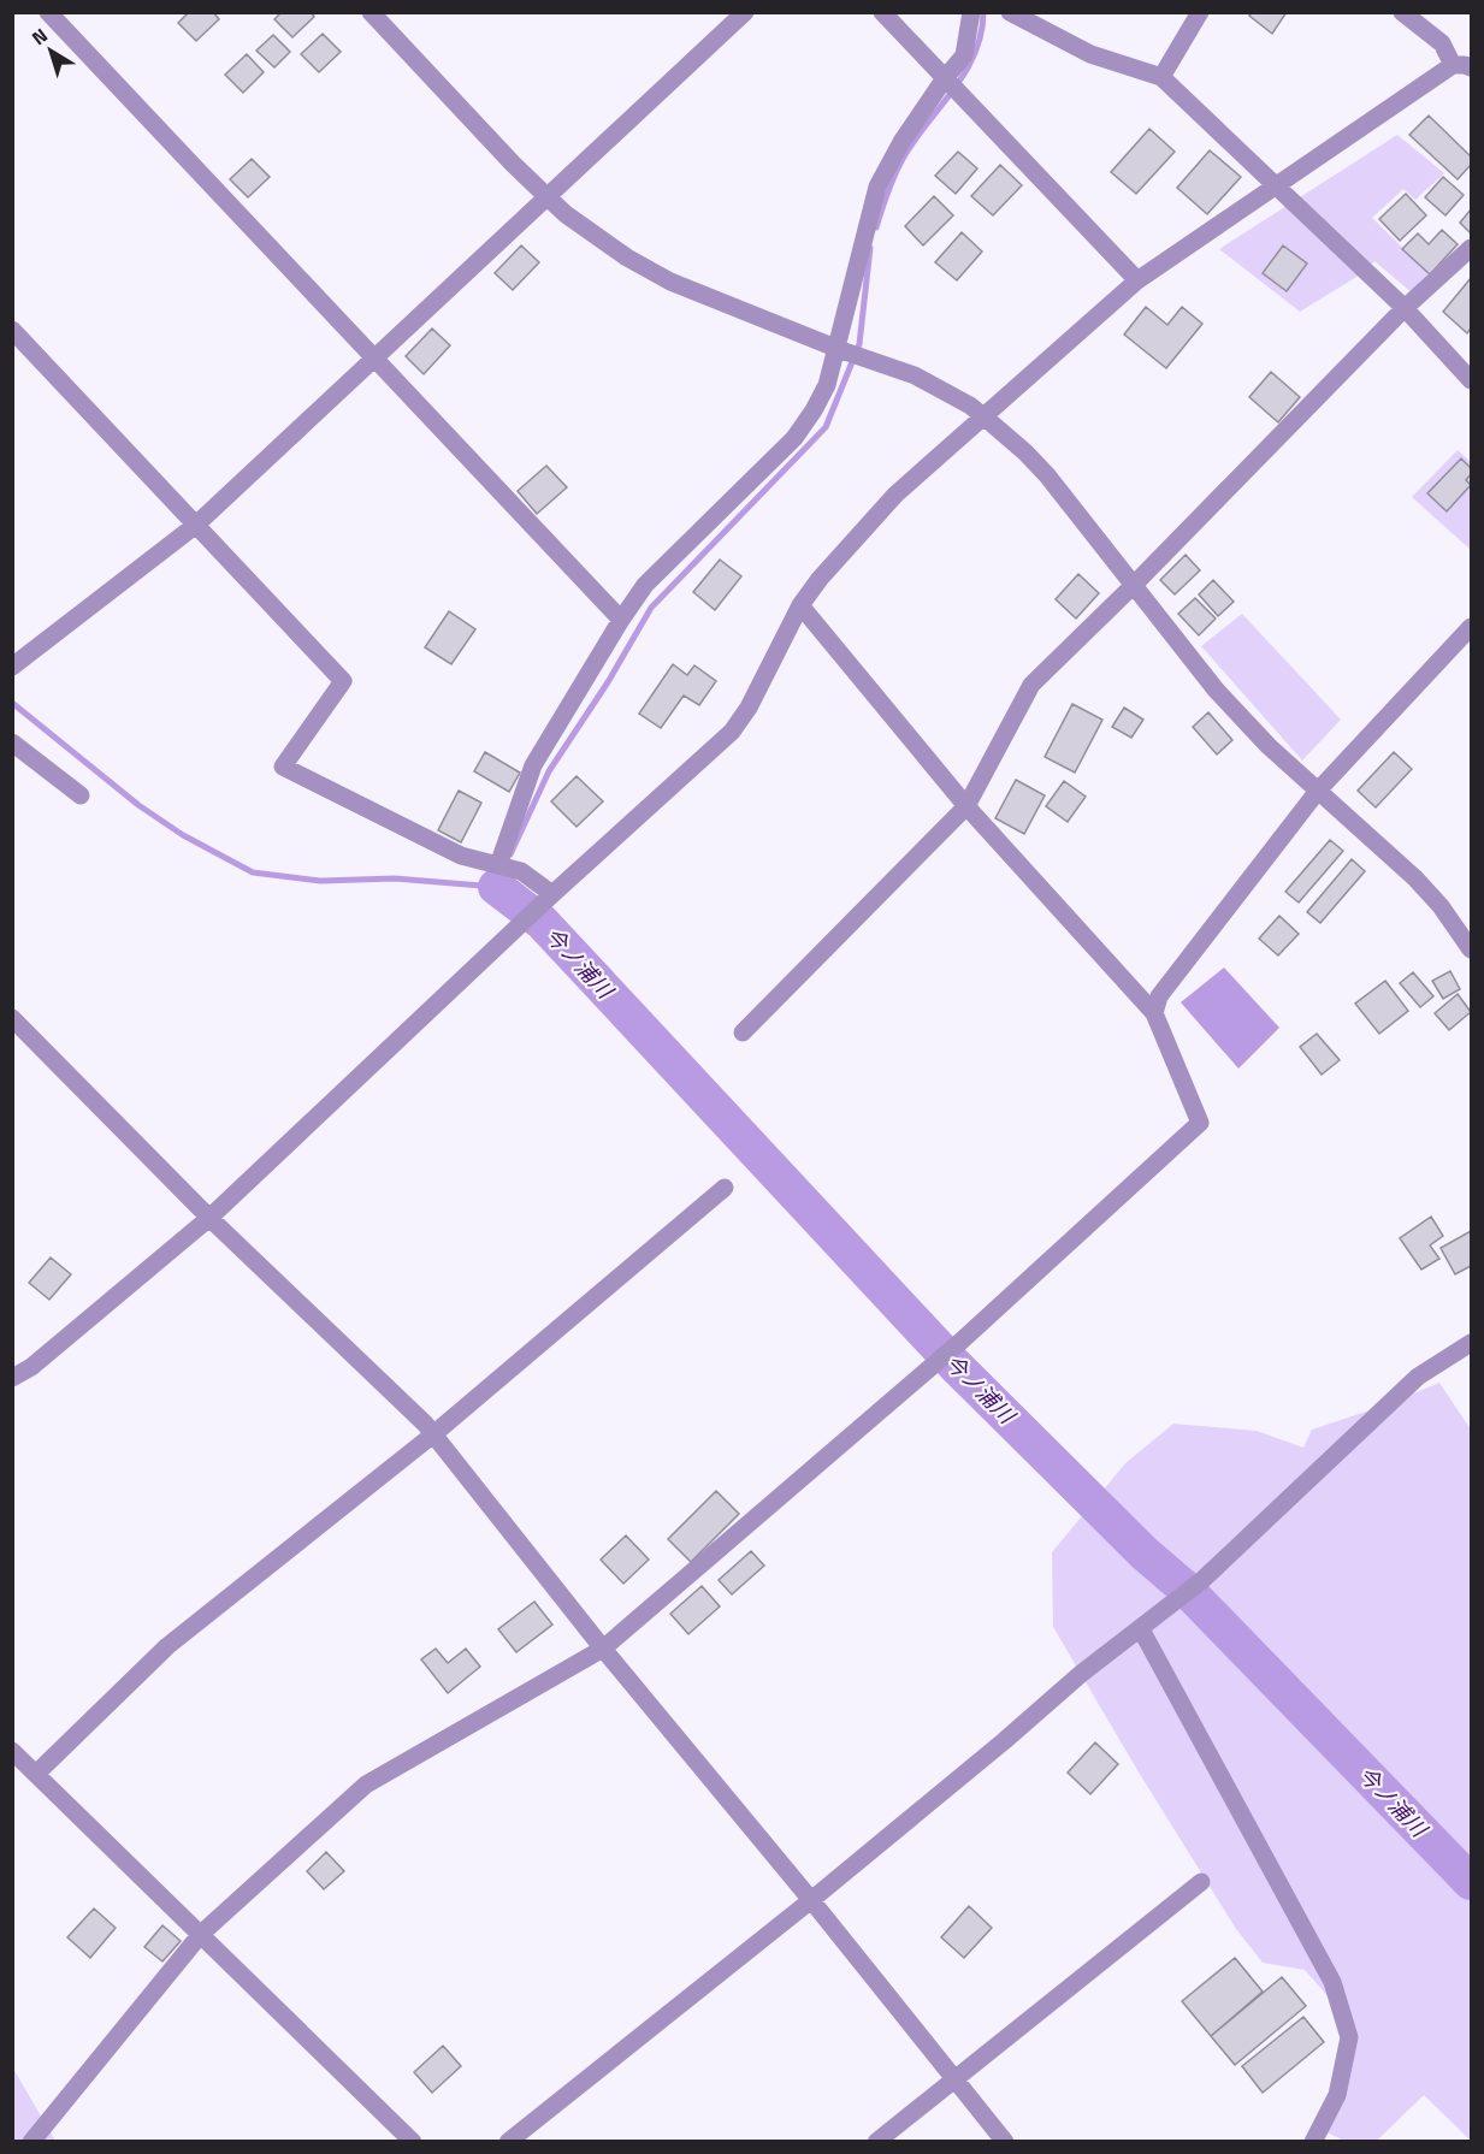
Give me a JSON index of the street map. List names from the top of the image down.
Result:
{
  "water": ["今ノ浦川"],
  "north": "top left"
}
